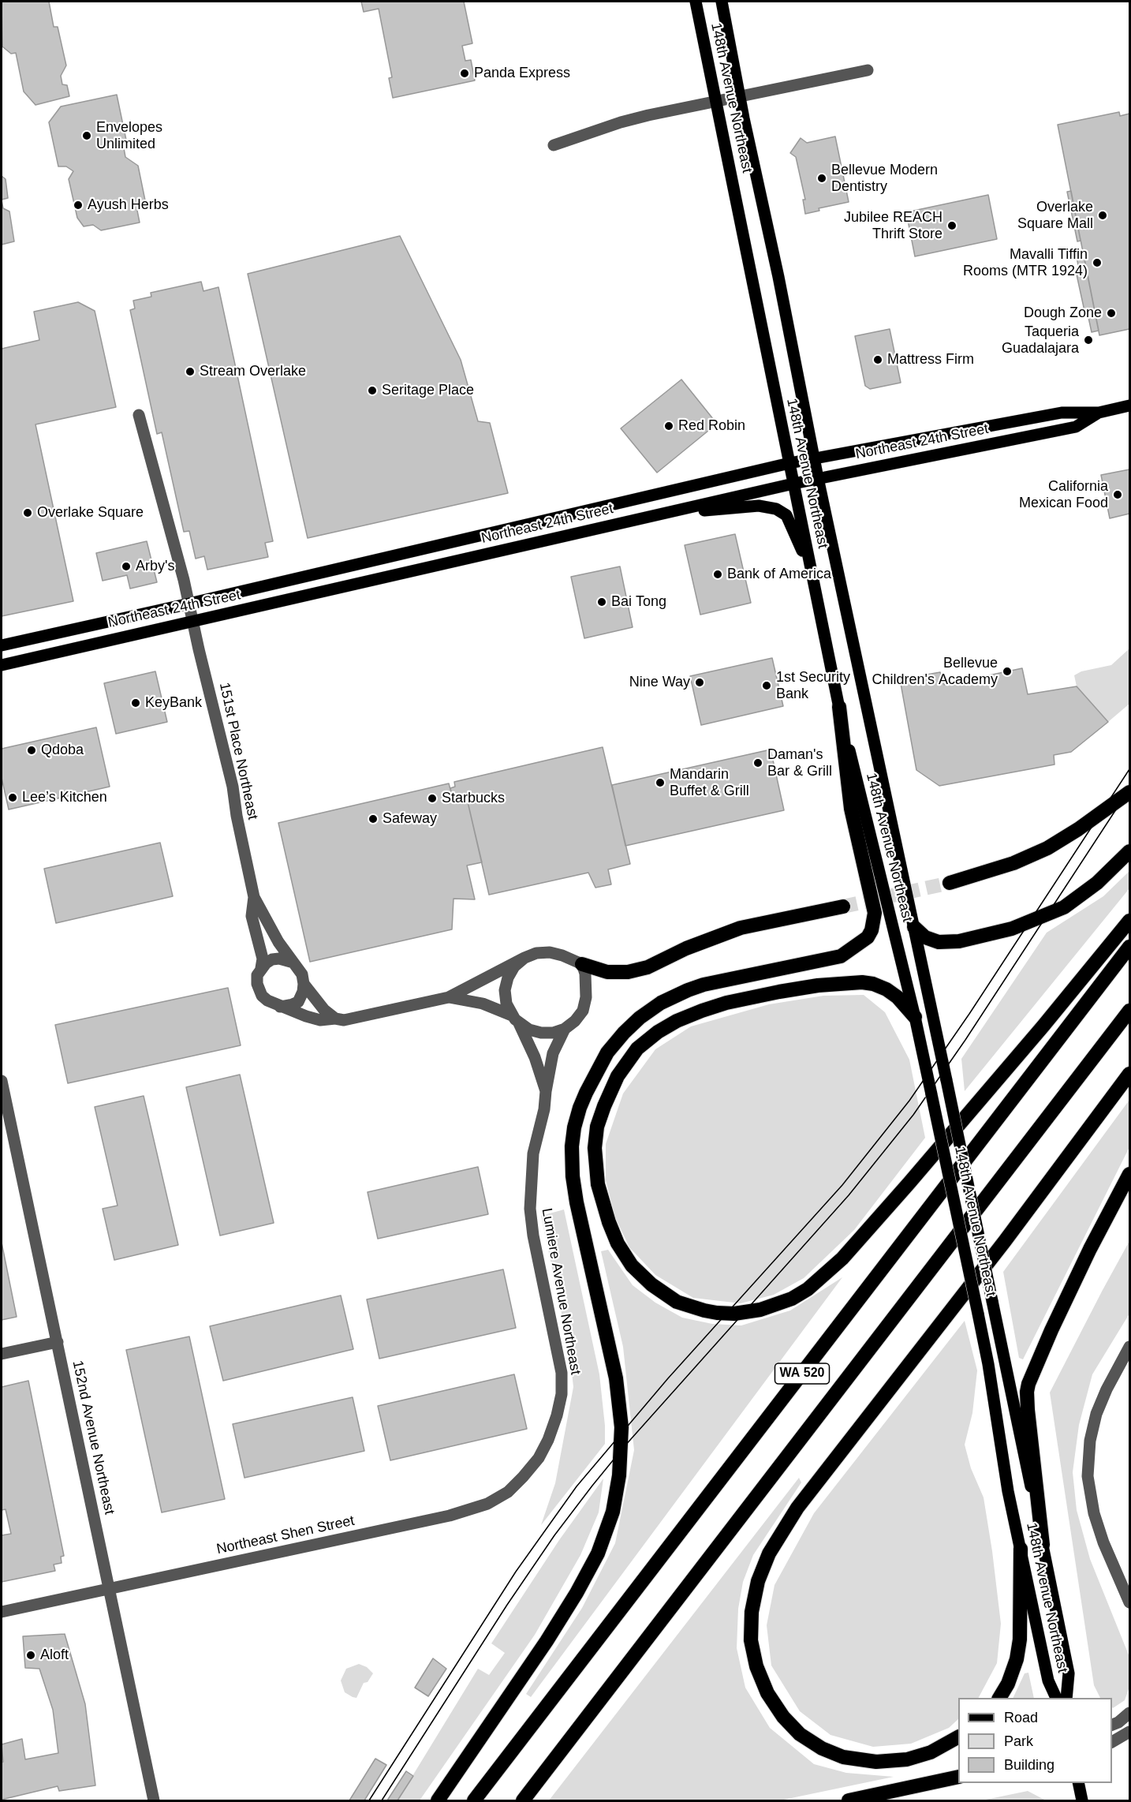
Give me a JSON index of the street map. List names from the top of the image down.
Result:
{
  "streets": {
    "highway": ["WA 520"],
    "main road": ["148th Avenue Northeast", "Northeast 24th Street"],
    "street": [
      "151st Place Northeast",
      "Lumiere Avenue Northeast",
      "152nd Avenue Northeast",
      "Northeast Shen Street"
    ]
  },
  "crossings": [
    ["148th Avenue Northeast", "Northeast 24th Street"],
    ["Northeast 24th Street", "151st Place Northeast"],
    ["Lumiere Avenue Northeast", "Northeast Shen Street"],
    ["152nd Avenue Northeast", "Northeast Shen Street"]
  ],
  "places": [
    "Panda Express",
    "Envelopes Unlimited",
    "Bellevue Modern Dentistry",
    "Ayush Herbs",
    "Overlake Square Mall",
    "Jubilee REACH Thrift Store",
    "Mavalli Tiffin Rooms (MTR 1924)",
    "Dough Zone",
    "Taqueria Guadalajara",
    "Mattress Firm",
    "Stream Overlake",
    "Seritage Place",
    "Red Robin",
    "California Mexican Food",
    "Overlake Square",
    "Arby's",
    "Bank of America",
    "Bai Tong",
    "Bellevue Children's Academy",
    "Nine Way",
    "1st Security Bank",
    "KeyBank",
    "Qdoba",
    "Daman's Bar & Grill",
    "Mandarin Buffet & Grill",
    "Lee’s Kitchen",
    "Starbucks",
    "Safeway",
    "Aloft"
  ],
  "legend": ["Road", "Park", "Building"]
}
